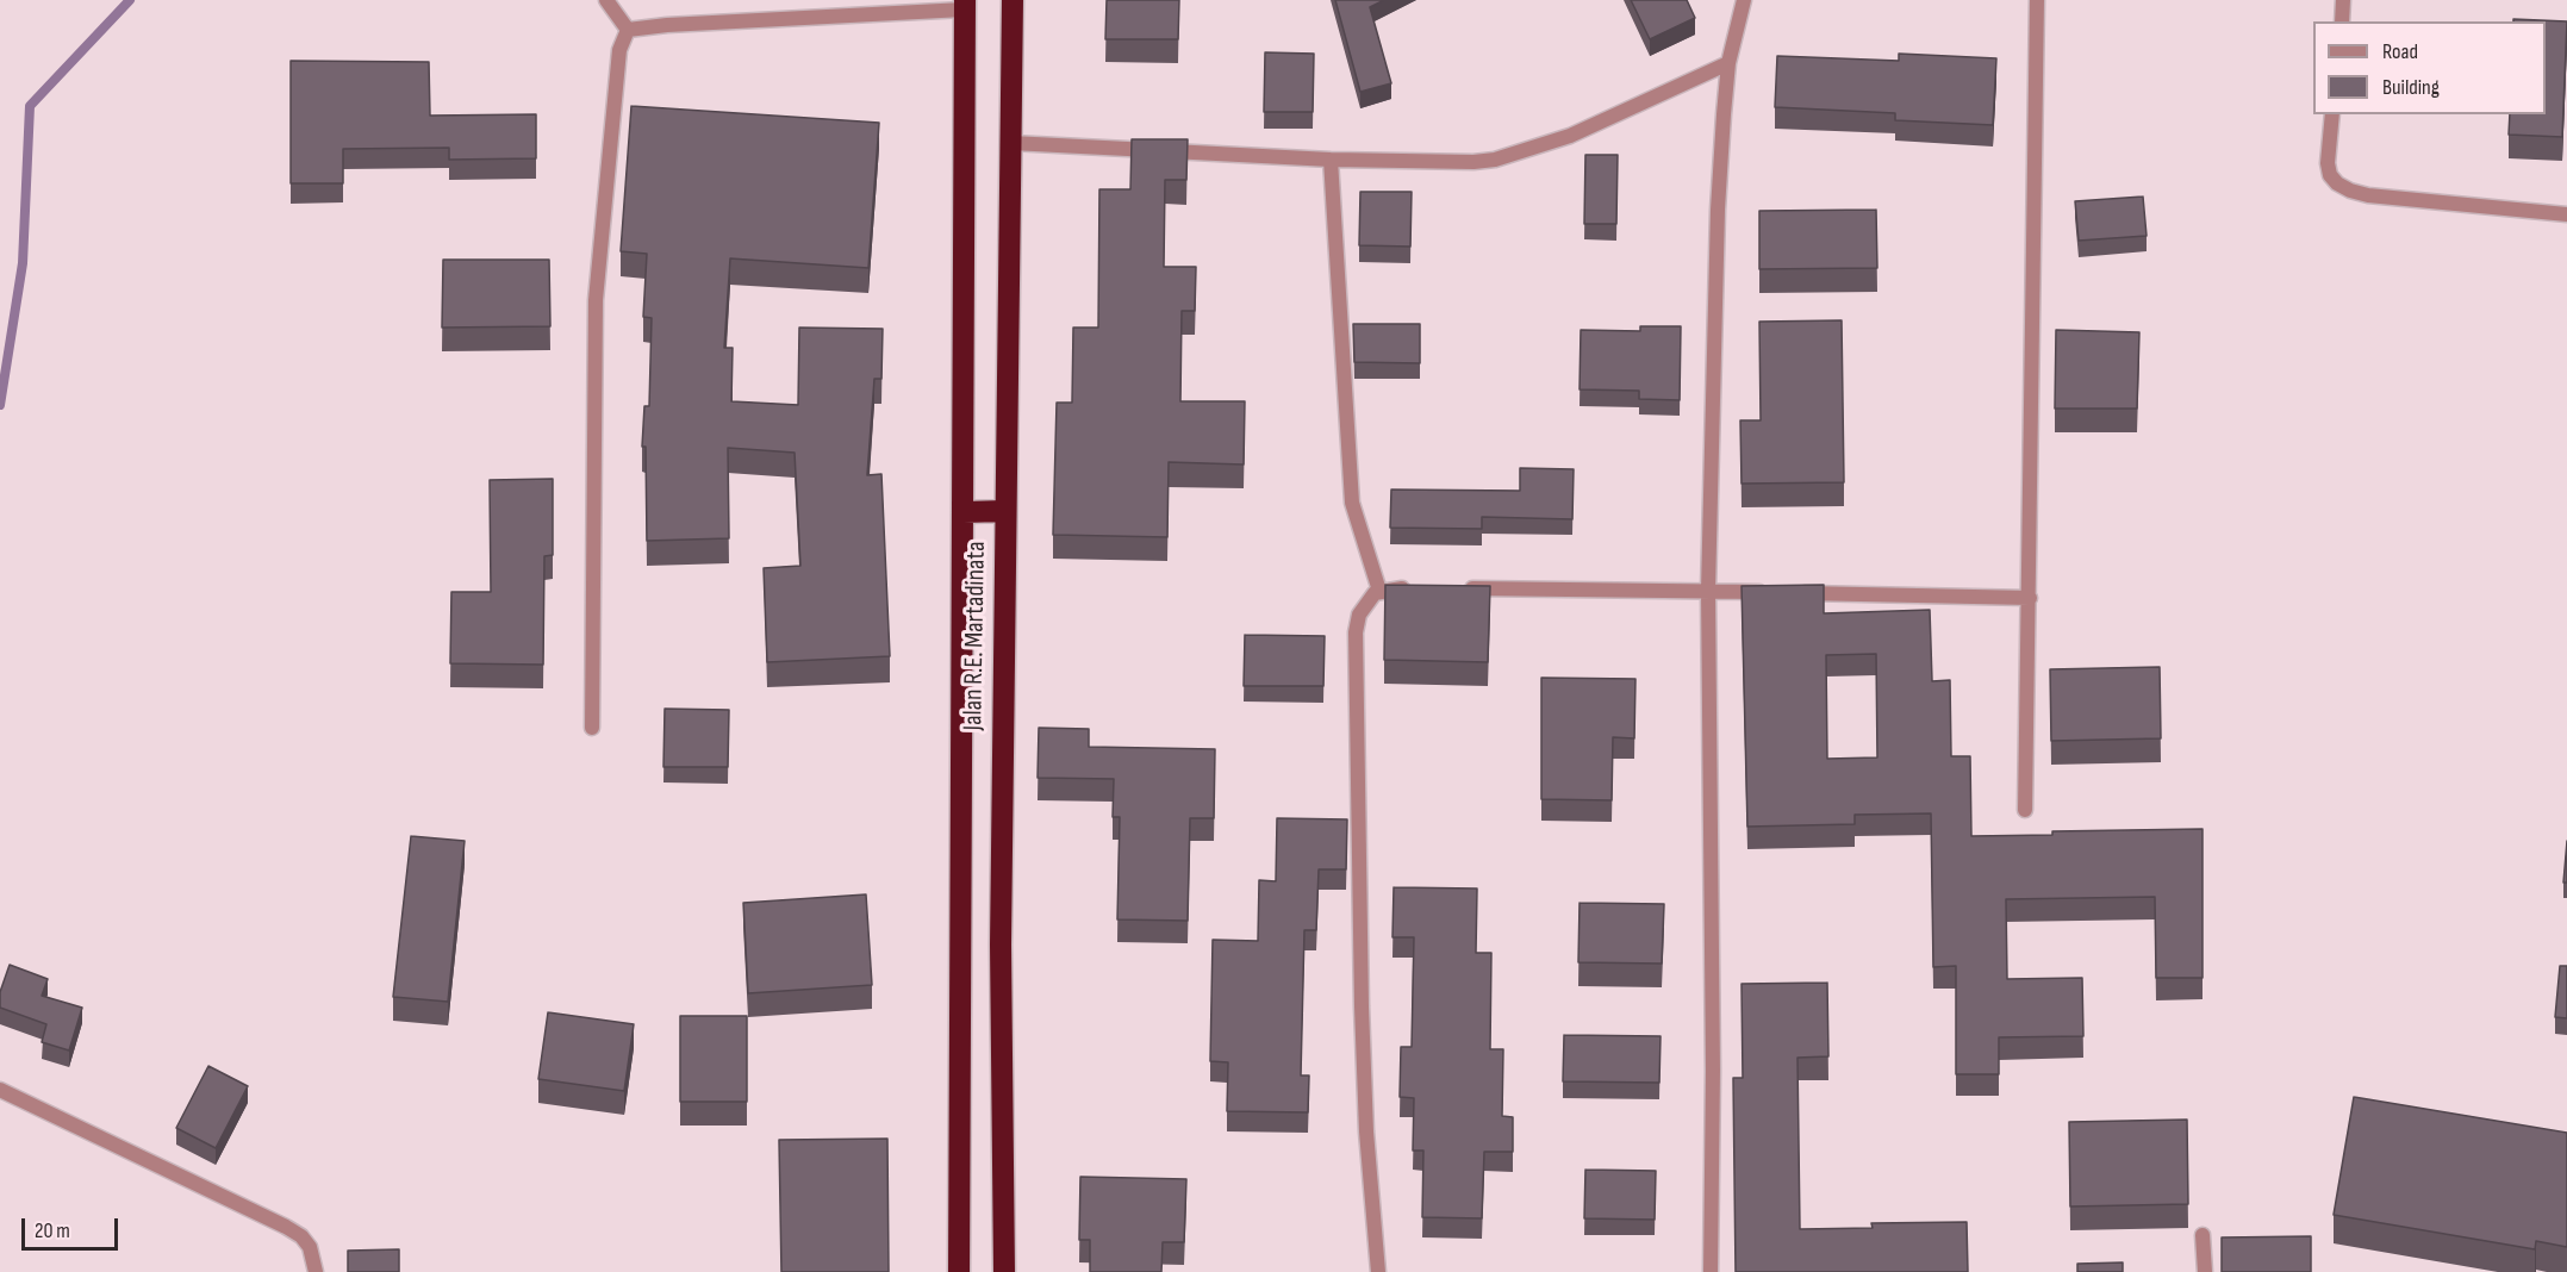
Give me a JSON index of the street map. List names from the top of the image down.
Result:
{
  "streets": {
    "highway": ["Jalan R.E. Martadinata"]
  },
  "legend": ["Road", "Building"],
  "scale_bar": "20 m"
}
